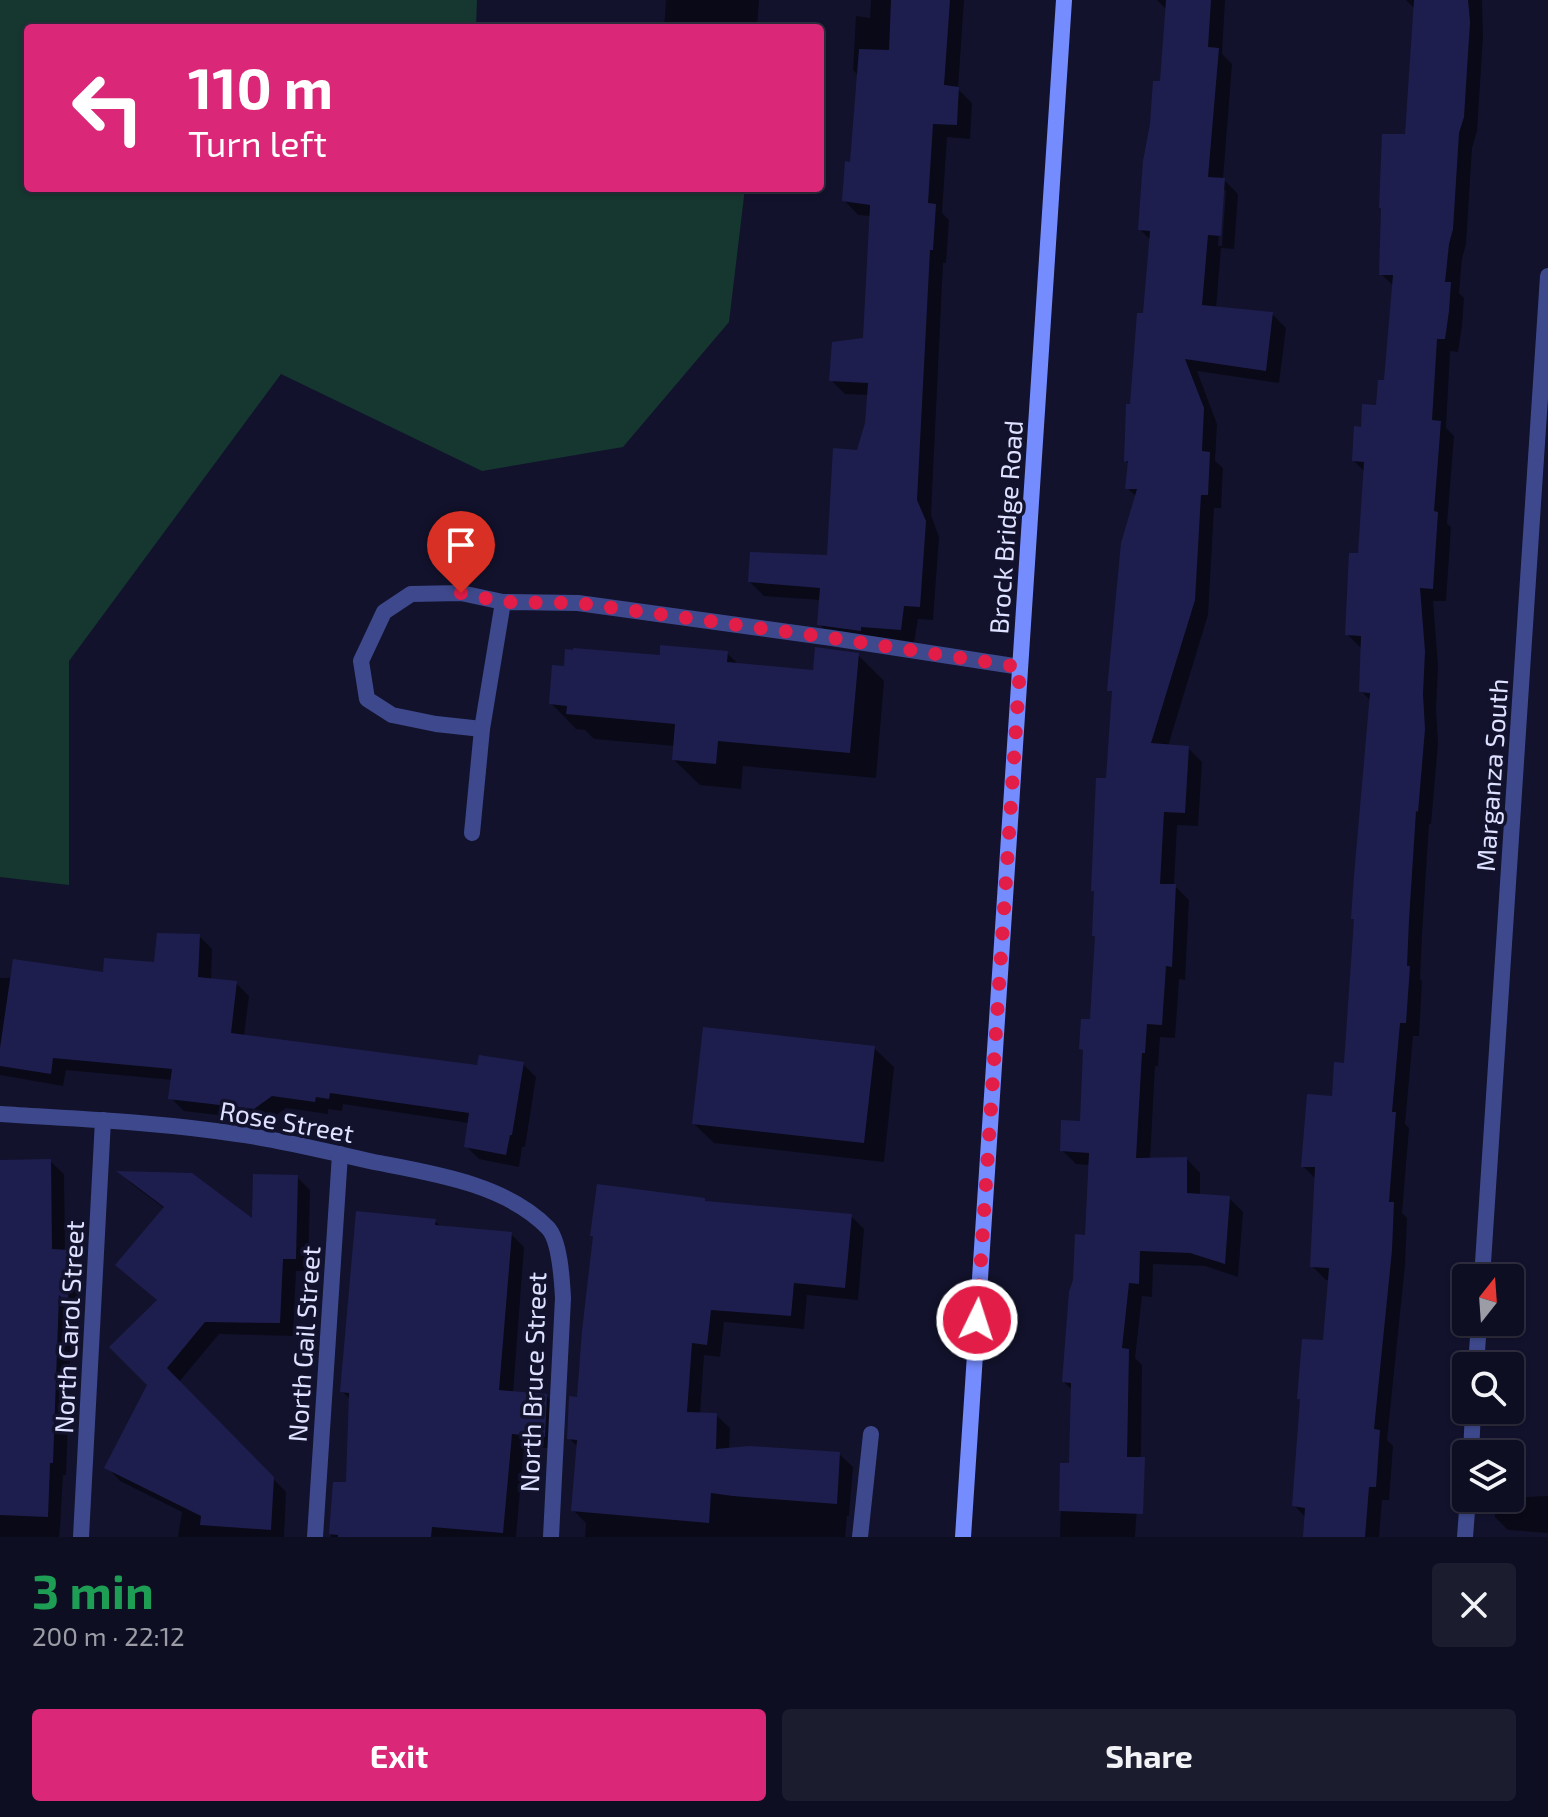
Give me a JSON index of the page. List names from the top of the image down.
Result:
{
  "streets": {
    "street": [
      "Brock Bridge Road",
      "Marganza South",
      "Rose Street",
      "North Carol Street",
      "North Gail Street",
      "North Bruce Street"
    ]
  },
  "crossings": [
    ["Rose Street", "North Carol Street"],
    ["Rose Street", "North Gail Street"],
    ["Rose Street", "North Bruce Street"]
  ],
  "north": "top",
  "page": {
    "turn": ["110 m", "Turn left"],
    "heading": ["3 min", "200 m · 22:12"],
    "buttons": ["Exit", "Share"]
  }
}
